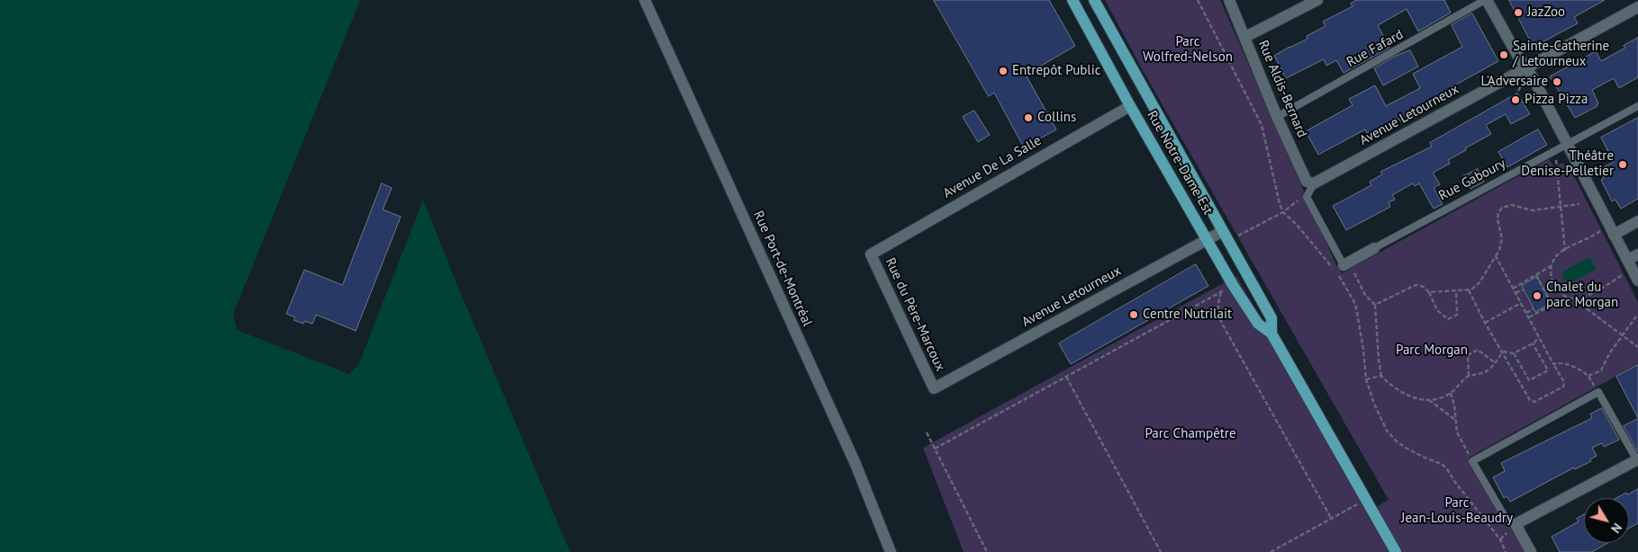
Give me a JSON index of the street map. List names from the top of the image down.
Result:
{
  "streets": {
    "main road": ["Rue Notre-Dame Est"],
    "street": [
      "Rue Aldis-Bernard",
      "Avenue Letourneux",
      "Avenue De La Salle",
      "Rue Gaboury",
      "Rue Port-de-Montréal",
      "Rue du Père-Marcoux"
    ],
    "lane": ["Rue Fafard"]
  },
  "crossings": [
    ["Rue Fafard", "Rue Aldis-Bernard"],
    ["Rue Aldis-Bernard", "Avenue Letourneux"],
    ["Avenue Letourneux", "Rue Notre-Dame Est"],
    ["Avenue Letourneux", "Rue du Père-Marcoux"],
    ["Rue Notre-Dame Est", "Avenue De La Salle"],
    ["Avenue De La Salle", "Rue du Père-Marcoux"]
  ],
  "parks": [
    "Parc Wolfred-Nelson",
    "Parc Morgan",
    "Parc Champêtre",
    "Parc Jean-Louis-Beaudry"
  ],
  "places": [
    "JazZoo",
    "Sainte-Catherine / Letourneux",
    "Entrepôt Public",
    "L'Adversaire",
    "Pizza Pizza",
    "Collins",
    "Théâtre Denise-Pelletier",
    "Chalet du parc Morgan",
    "Centre Nutrilait"
  ],
  "north": "bottom right"
}
